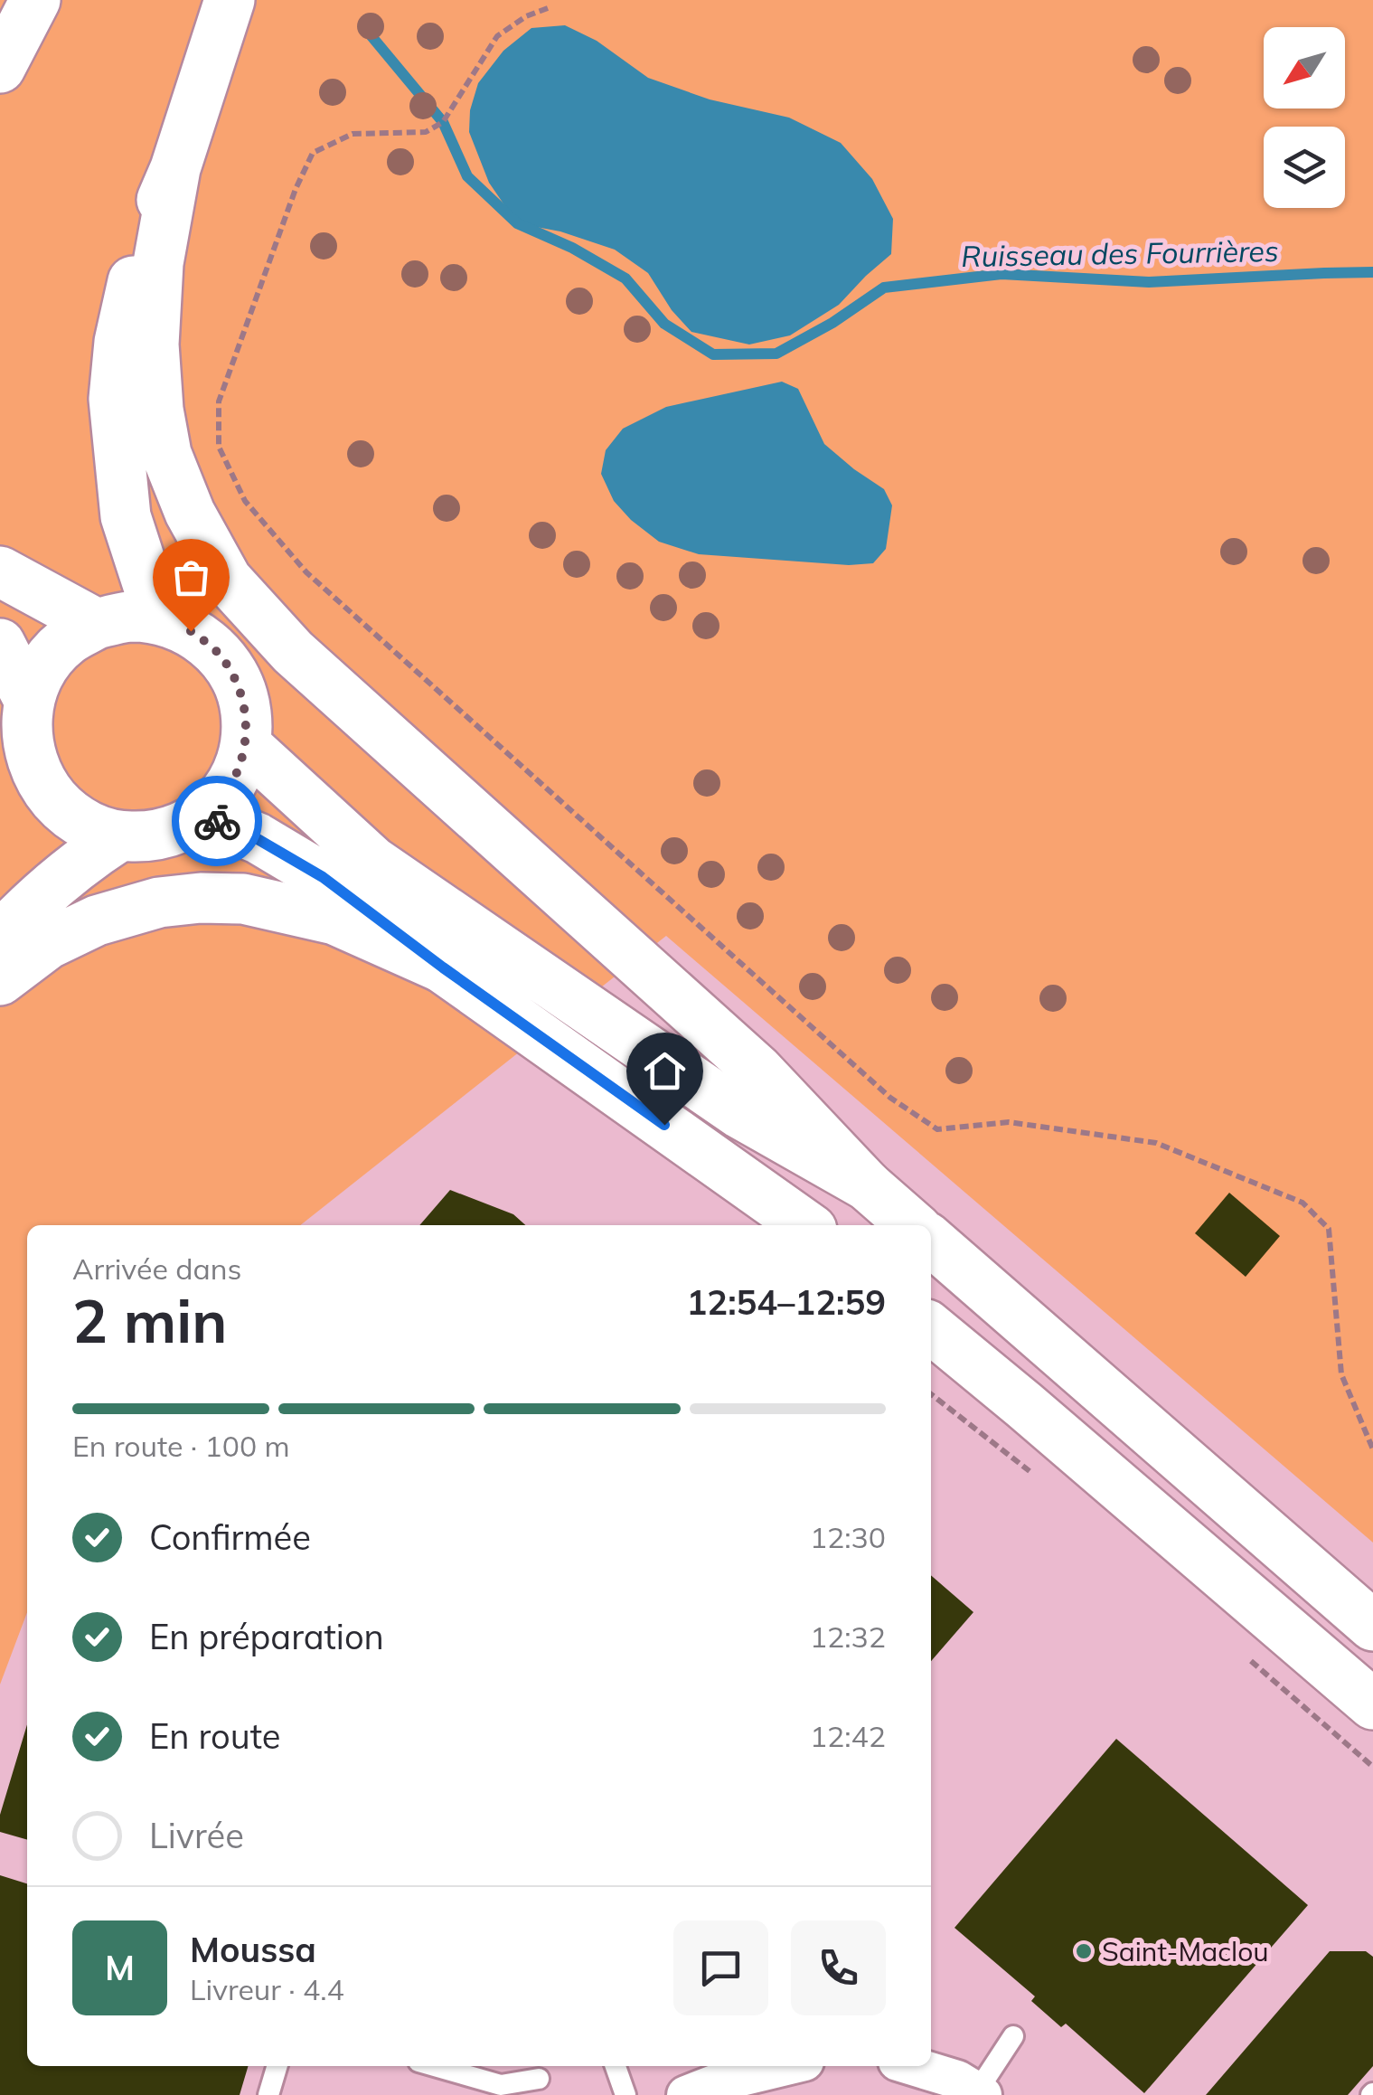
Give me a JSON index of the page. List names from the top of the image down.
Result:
{
  "water": ["Ruisseau des Fourrières"],
  "places": ["Saint-Maclou"],
  "north": "bottom left",
  "page": {
    "heading": ["2 min", "Arrivée dans", "12:54–12:59"],
    "panel": ["Moussa", "Livreur · 4.4"],
    "bar": "En route · 100 m",
    "list": [
      ["Confirmée", "12:30"],
      ["En préparation", "12:32"],
      ["En route", "12:42"],
      "Livrée"
    ],
    "round": "M"
  }
}
